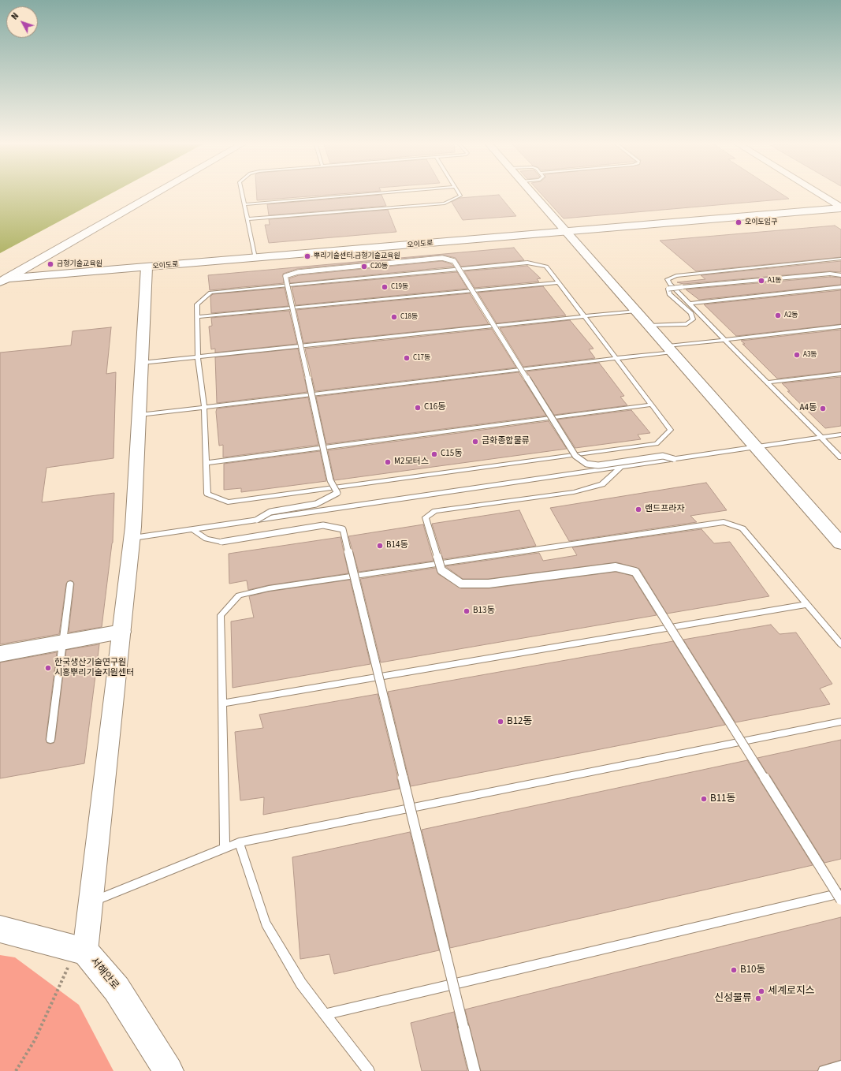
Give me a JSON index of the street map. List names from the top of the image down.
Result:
{
  "streets": {
    "main road": ["오이도로", "서해안로"]
  },
  "places": [
    "오이도입구",
    "뿌리기술센터.금형기술교육원",
    "금형기술교육원",
    "C20동",
    "A1동",
    "C19동",
    "A2동",
    "C18동",
    "A3동",
    "C17동",
    "C16동",
    "A4동",
    "금화종합물류",
    "C15동",
    "M2모터스",
    "랜드프라자",
    "B14동",
    "B13동",
    "한국생산기술연구원 시흥뿌리기술지원센터",
    "B12동",
    "B11동",
    "B10동",
    "세계로지스",
    "신성물류"
  ],
  "north": "top left"
}
